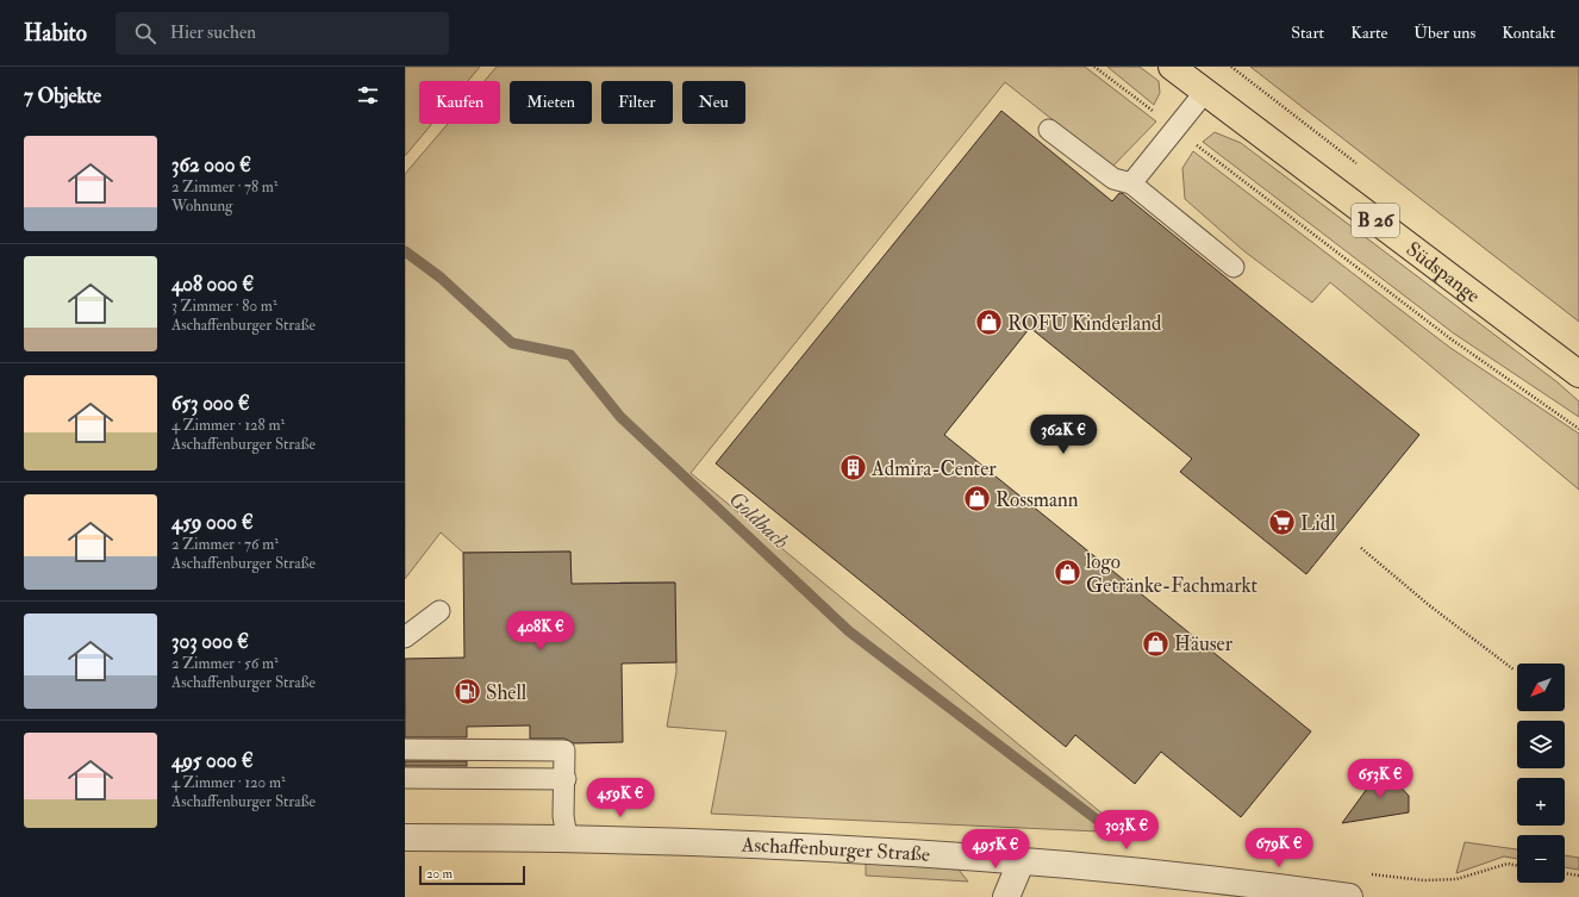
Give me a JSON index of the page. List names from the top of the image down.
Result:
{
  "streets": {
    "main road": ["B 26", "Südspange"],
    "street": ["Aschaffenburger Straße"]
  },
  "water": ["Goldbach"],
  "places": {
    "shop": [
      "ROFU Kinderland",
      "Rossmann",
      "logo Getränke-Fachmarkt",
      "Häuser"
    ],
    "building": ["Admira-Center"],
    "supermarket": ["Lidl"],
    "fuel station": ["Shell"]
  },
  "scale_bar": "20 m",
  "north": "bottom left",
  "page": {
    "header": "Habito",
    "search": "Hier suchen",
    "nav": [
      "Start",
      "Karte",
      "Über uns",
      "Kontakt"
    ],
    "heading": "7 Objekte",
    "chip": [
      "Kaufen",
      "Mieten",
      "Filter",
      "Neu"
    ],
    "list": [
      {
        "name": "362 000 €",
        "note": "2 Zimmer · 78 m² · Wohnung"
      },
      {
        "name": "408 000 €",
        "note": "3 Zimmer · 80 m² · Aschaffenburger Straße"
      },
      {
        "name": "653 000 €",
        "note": "4 Zimmer · 128 m² · Aschaffenburger Straße"
      },
      {
        "name": "459 000 €",
        "note": "2 Zimmer · 76 m² · Aschaffenburger Straße"
      },
      {
        "name": "303 000 €",
        "note": "2 Zimmer · 56 m² · Aschaffenburger Straße"
      },
      {
        "name": "495 000 €",
        "note": "4 Zimmer · 120 m² · Aschaffenburger Straße"
      }
    ],
    "price": [
      "362K €",
      "408K €",
      "653K €",
      "459K €",
      "303K €",
      "679K €",
      "495K €"
    ],
    "map_buttons": ["+", "−"],
    "scale": "20 m"
  }
}
